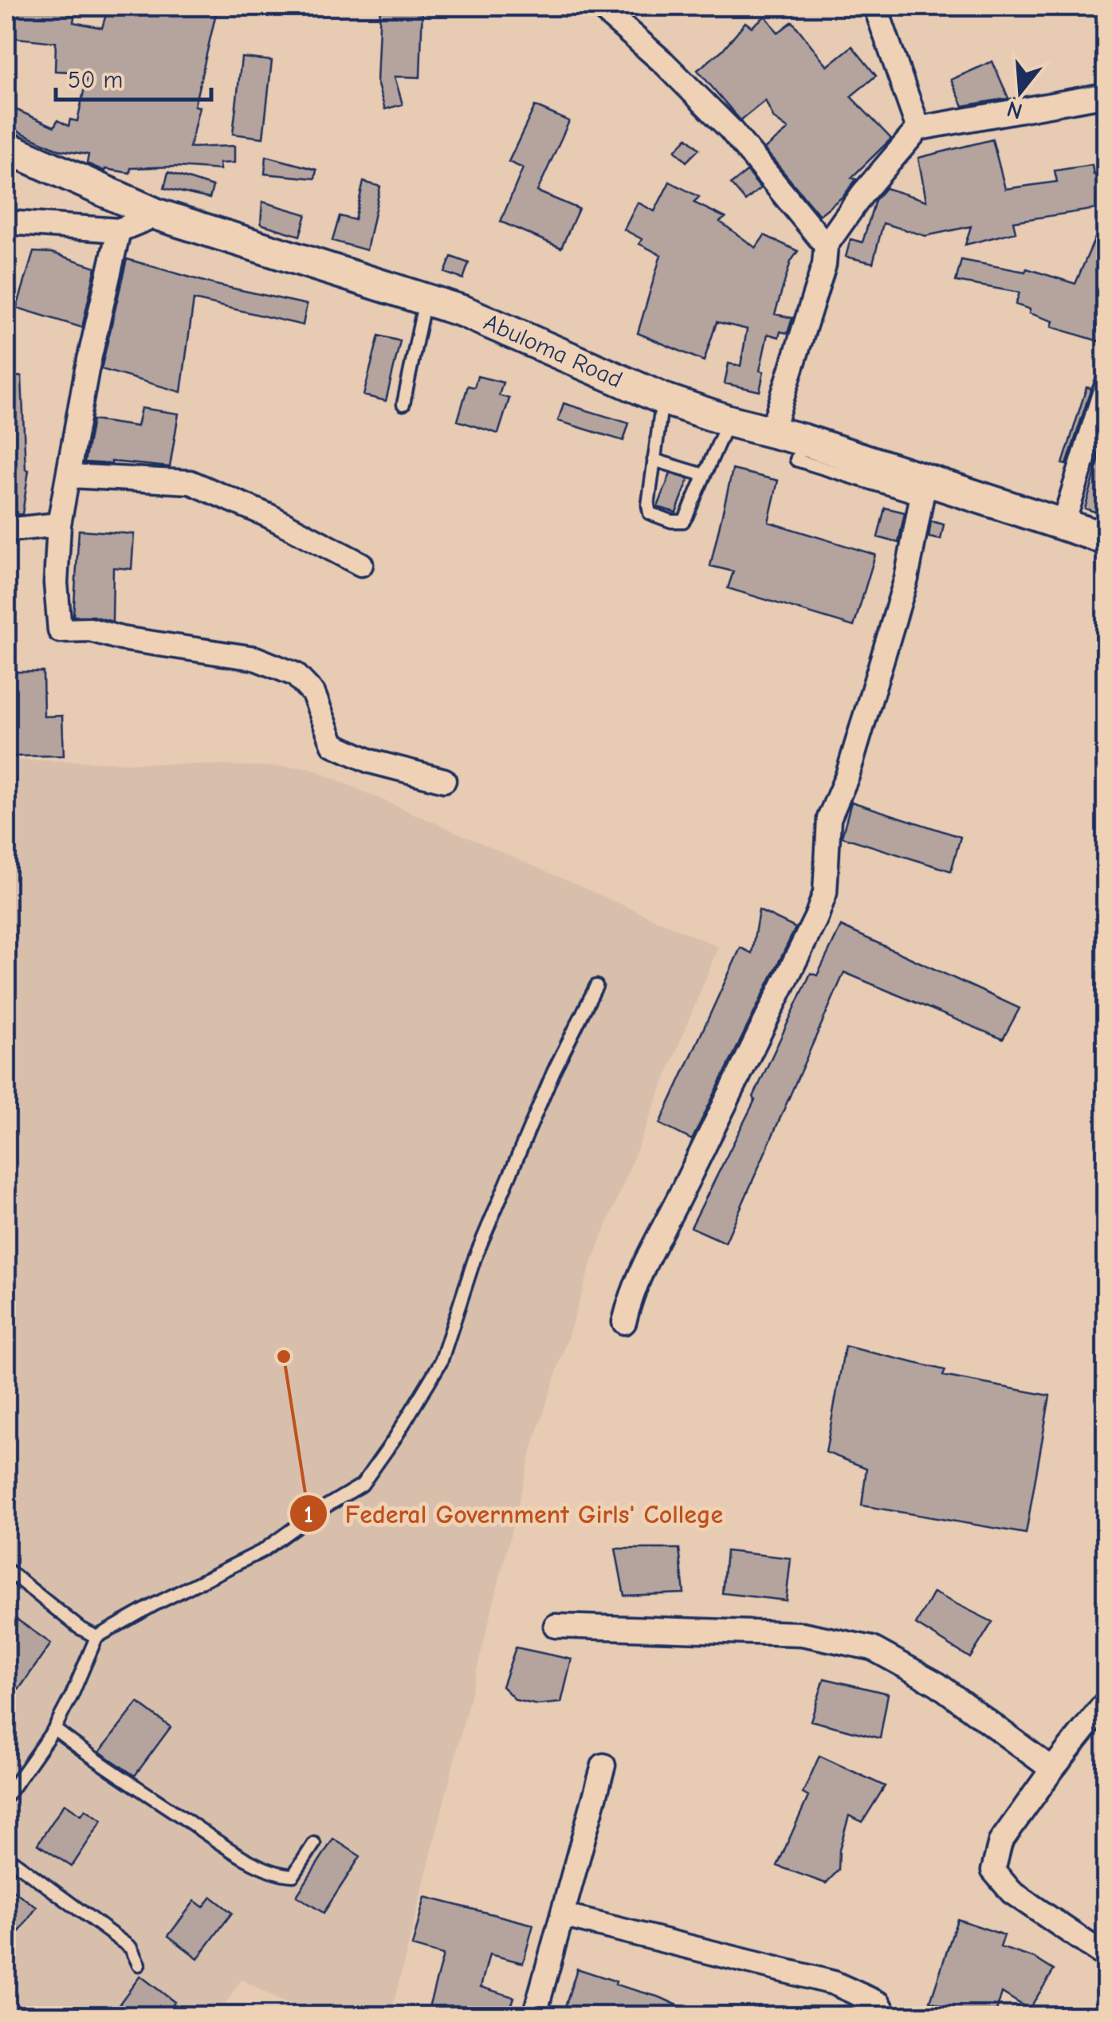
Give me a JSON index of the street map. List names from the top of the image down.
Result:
{
  "streets": {
    "street": ["Abuloma Road"]
  },
  "places": ["Federal Government Girls' College"],
  "scale_bar": "50 m",
  "north": "bottom"
}
